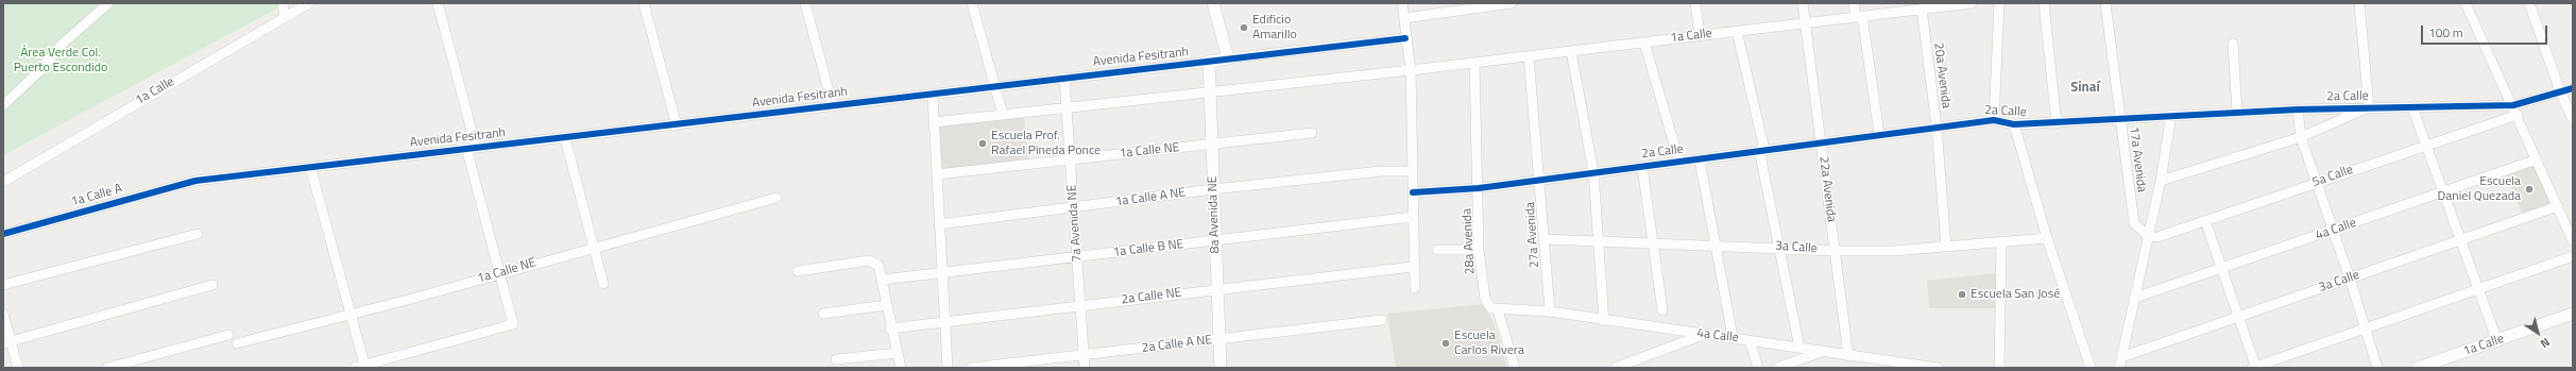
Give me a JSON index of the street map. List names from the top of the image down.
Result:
{
  "streets": {
    "street": [
      "1a Calle",
      "Avenida Fesitranh",
      "20a Avenida",
      "2a Calle",
      "1a Calle NE",
      "17a Avenida",
      "5a Calle",
      "22a Avenida",
      "1a Calle A",
      "1a Calle A NE",
      "8a Avenida NE",
      "7a Avenida NE",
      "4a Calle",
      "27a Avenida",
      "28a Avenida",
      "3a Calle",
      "1a Calle B NE",
      "2a Calle NE",
      "2a Calle A NE"
    ]
  },
  "crossings": [
    ["1a Calle", "20a Avenida"],
    ["1a Calle", "22a Avenida"],
    ["1a Calle", "8a Avenida NE"],
    ["1a Calle", "7a Avenida NE"],
    ["1a Calle", "27a Avenida"],
    ["1a Calle", "28a Avenida"],
    ["Avenida Fesitranh", "1a Calle A"],
    ["Avenida Fesitranh", "8a Avenida NE"],
    ["Avenida Fesitranh", "7a Avenida NE"],
    ["20a Avenida", "2a Calle"],
    ["20a Avenida", "3a Calle"],
    ["2a Calle", "17a Avenida"],
    ["2a Calle", "22a Avenida"],
    ["2a Calle", "27a Avenida"],
    ["2a Calle", "28a Avenida"],
    ["1a Calle NE", "8a Avenida NE"],
    ["1a Calle NE", "7a Avenida NE"],
    ["17a Avenida", "5a Calle"],
    ["22a Avenida", "4a Calle"],
    ["22a Avenida", "3a Calle"],
    ["1a Calle A NE", "8a Avenida NE"],
    ["1a Calle A NE", "7a Avenida NE"],
    ["8a Avenida NE", "1a Calle B NE"],
    ["8a Avenida NE", "2a Calle NE"],
    ["8a Avenida NE", "2a Calle A NE"],
    ["7a Avenida NE", "1a Calle B NE"],
    ["7a Avenida NE", "2a Calle NE"],
    ["7a Avenida NE", "2a Calle A NE"],
    ["4a Calle", "27a Avenida"],
    ["4a Calle", "28a Avenida"],
    ["27a Avenida", "3a Calle"]
  ],
  "districts": ["Sinaí"],
  "parks": ["Área Verde Col. Puerto Escondido"],
  "places": [
    "Edificio Amarillo",
    "Escuela Prof. Rafael Pineda Ponce",
    "Escuela Daniel Quezada",
    "Escuela San José",
    "Escuela Carlos Rivera"
  ],
  "scale_bar": "100 m",
  "north": "bottom right"
}
